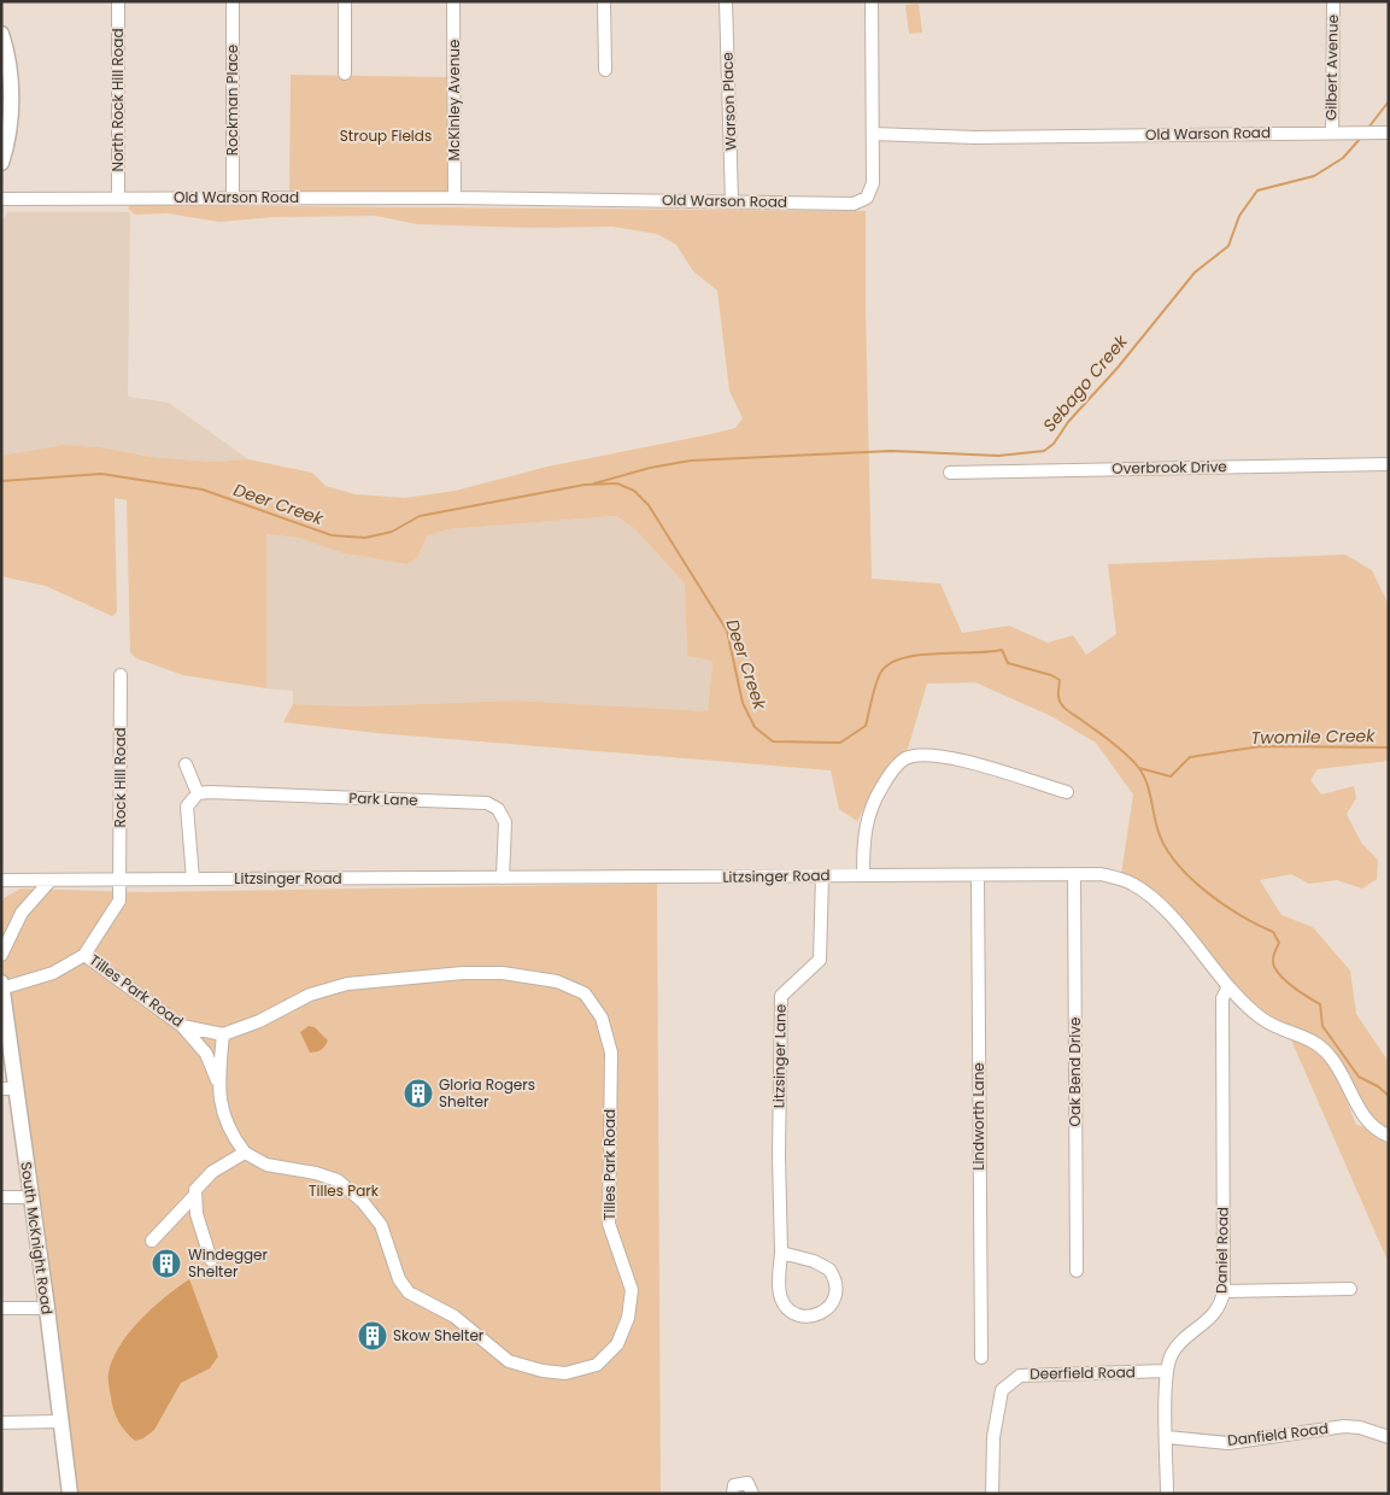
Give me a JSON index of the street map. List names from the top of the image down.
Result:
{
  "streets": {
    "main road": ["South McKnight Road"],
    "street": [
      "Gilbert Avenue",
      "North Rock Hill Road",
      "Rockman Place",
      "McKinley Avenue",
      "Warson Place",
      "Old Warson Road",
      "Overbrook Drive",
      "Rock Hill Road",
      "Park Lane",
      "Litzsinger Road",
      "Tilles Park Road",
      "Litzsinger Lane",
      "Oak Bend Drive",
      "Lindworth Lane",
      "Daniel Road",
      "Deerfield Road",
      "Danfield Road"
    ]
  },
  "crossings": [
    ["Gilbert Avenue", "Old Warson Road"],
    ["North Rock Hill Road", "Old Warson Road"],
    ["Rockman Place", "Old Warson Road"],
    ["McKinley Avenue", "Old Warson Road"],
    ["Warson Place", "Old Warson Road"],
    ["Rock Hill Road", "Litzsinger Road"],
    ["Rock Hill Road", "Tilles Park Road"],
    ["Park Lane", "Litzsinger Road"],
    ["Litzsinger Road", "Tilles Park Road"],
    ["Litzsinger Road", "Litzsinger Lane"],
    ["Litzsinger Road", "Oak Bend Drive"],
    ["Litzsinger Road", "Lindworth Lane"],
    ["Litzsinger Road", "Daniel Road"],
    ["Tilles Park Road", "South McKnight Road"],
    ["Daniel Road", "Deerfield Road"]
  ],
  "water": ["Sebago Creek", "Deer Creek", "Twomile Creek"],
  "parks": ["Stroup Fields", "Tilles Park"],
  "places": {
    "building": ["Gloria Rogers Shelter", "Windegger Shelter", "Skow Shelter"]
  }
}
